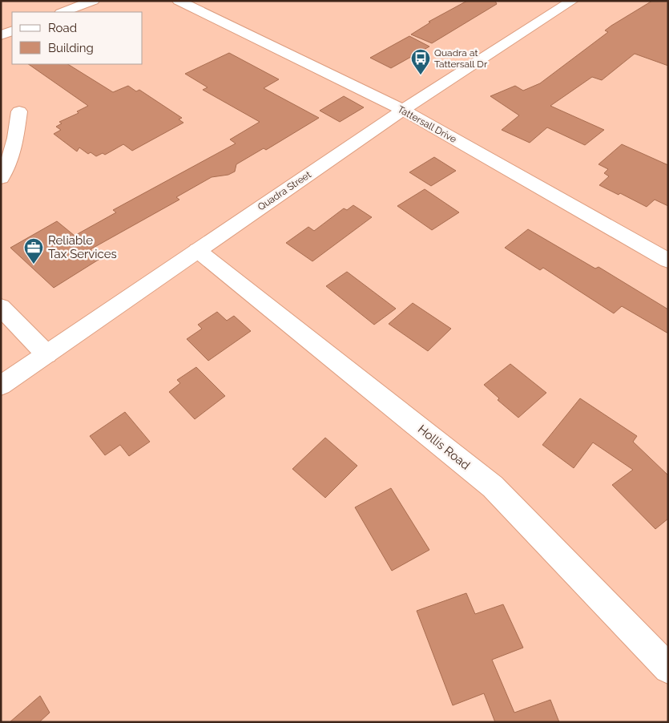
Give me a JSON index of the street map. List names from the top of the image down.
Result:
{
  "streets": {
    "main road": ["Tattersall Drive", "Quadra Street", "Hollis Road"]
  },
  "crossings": [
    ["Tattersall Drive", "Quadra Street"],
    ["Quadra Street", "Hollis Road"]
  ],
  "places": {
    "bus stop": ["Quadra at Tattersall Dr"],
    "office": ["Reliable Tax Services"]
  },
  "legend": ["Road", "Building"]
}
